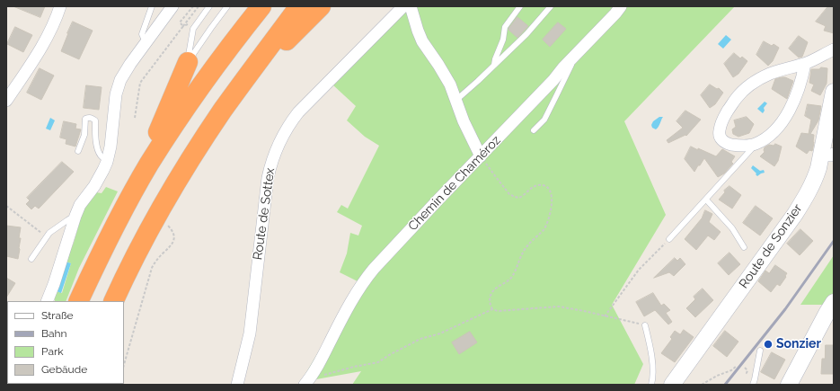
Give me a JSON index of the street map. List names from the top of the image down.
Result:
{
  "streets": {
    "street": ["Chemin de Chaméroz", "Route de Sottex", "Route de Sonzier"]
  },
  "places": ["Sonzier"],
  "legend": [
    "Straße",
    "Bahn",
    "Park",
    "Gebäude"
  ]
}
